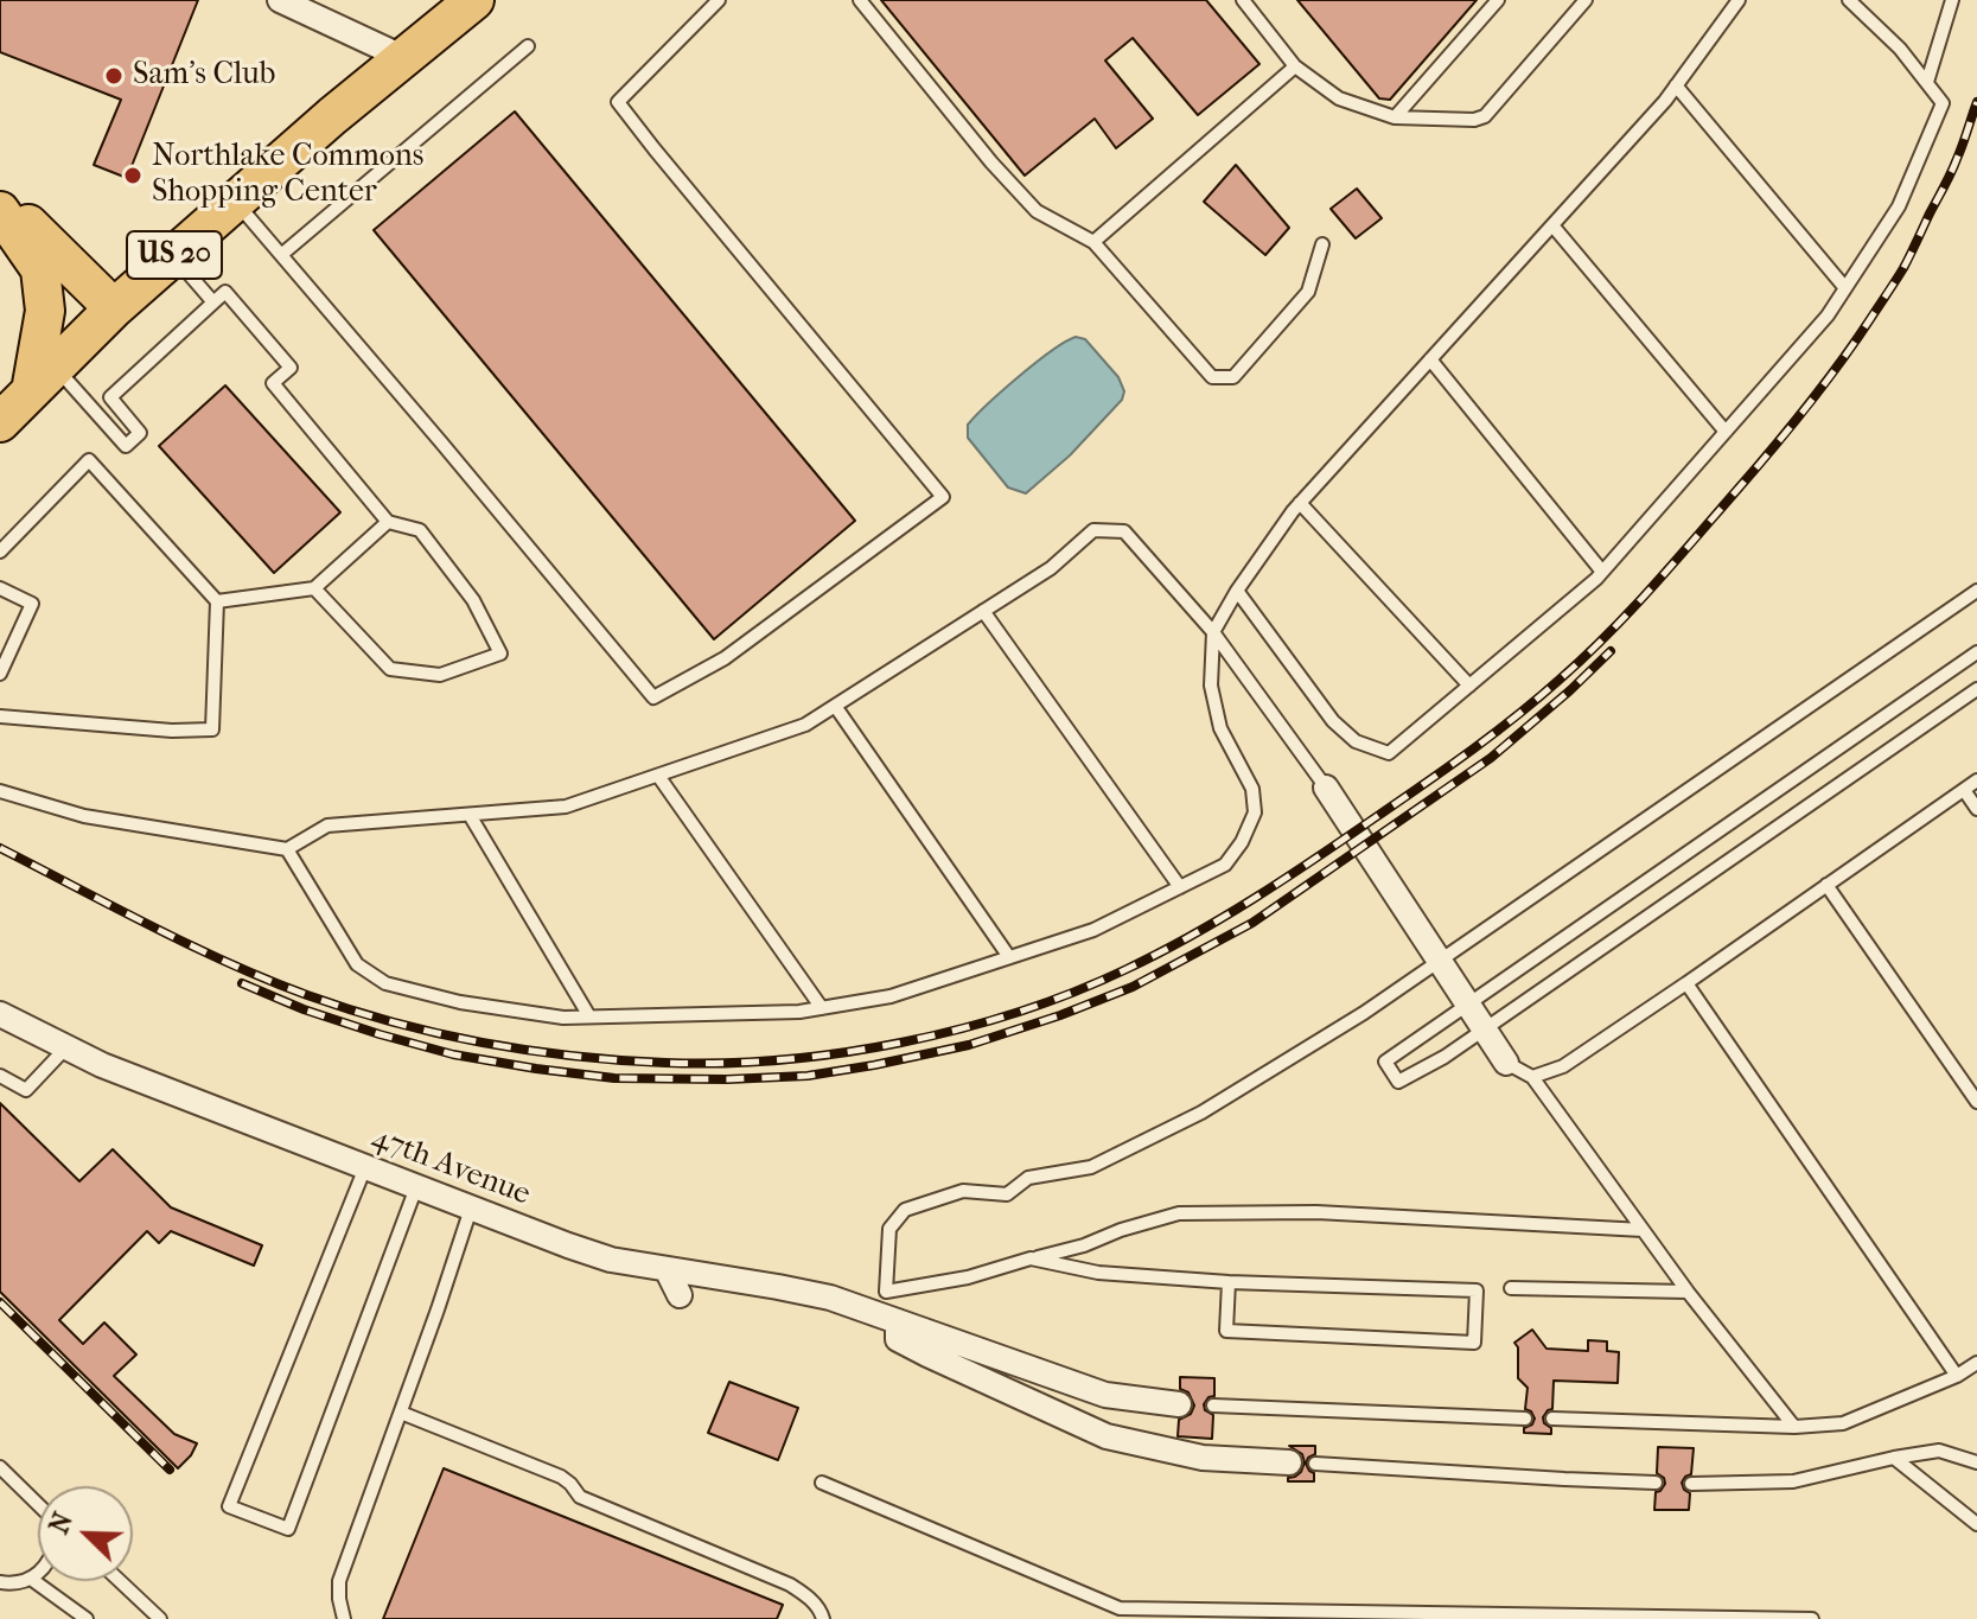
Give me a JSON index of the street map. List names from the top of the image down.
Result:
{
  "streets": {
    "main road": ["US 20"],
    "street": ["47th Avenue"]
  },
  "places": ["Sam's Club", "Northlake Commons Shopping Center"],
  "north": "top left"
}
